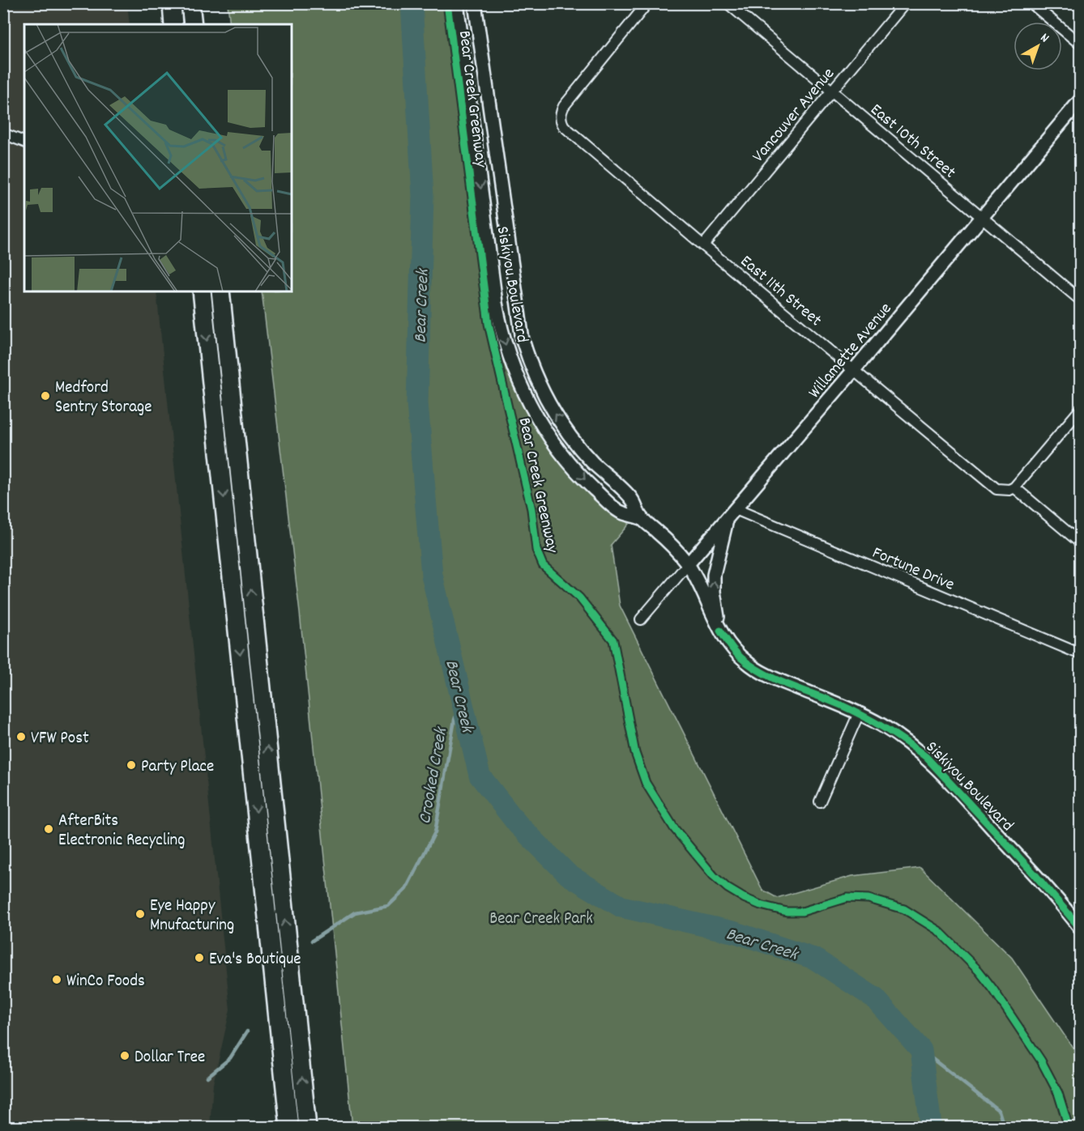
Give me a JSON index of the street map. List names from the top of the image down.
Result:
{
  "streets": {
    "street": [
      "Vancouver Avenue",
      "East 10th Street",
      "Siskiyou Boulevard",
      "East 11th Street",
      "Willamette Avenue",
      "Fortune Drive"
    ],
    "cycle path": ["Bear Creek Greenway"]
  },
  "crossings": [
    ["Vancouver Avenue", "East 10th Street"],
    ["Vancouver Avenue", "East 11th Street"],
    ["East 10th Street", "Willamette Avenue"],
    ["Siskiyou Boulevard", "Willamette Avenue"],
    ["East 11th Street", "Willamette Avenue"],
    ["Willamette Avenue", "Fortune Drive"]
  ],
  "water": ["Bear Creek", "Crooked Creek"],
  "parks": ["Bear Creek Park"],
  "places": [
    "Medford Sentry Storage",
    "VFW Post",
    "Party Place",
    "AfterBits Electronic Recycling",
    "Eye Happy Mnufacturing",
    "Eva's Boutique",
    "WinCo Foods",
    "Dollar Tree"
  ],
  "north": "top right"
}
